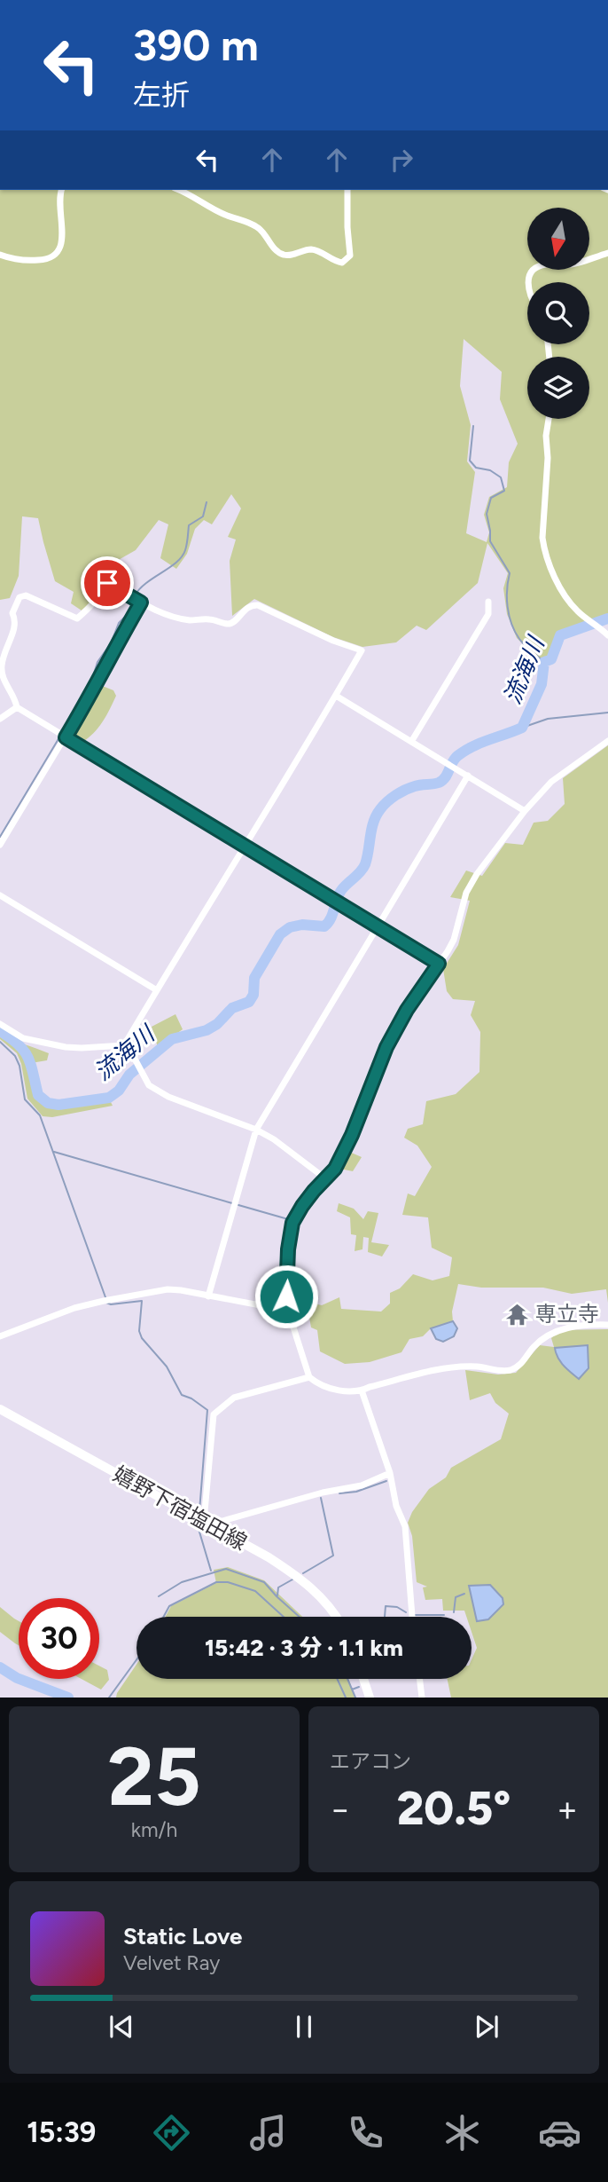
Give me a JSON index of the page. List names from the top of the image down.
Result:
{
  "streets": {
    "main road": ["嬉野下宿塩田線"]
  },
  "water": ["流海川"],
  "places": {
    "temple": ["専立寺"]
  },
  "north": "bottom",
  "page": {
    "turn": ["390 m", "左折"],
    "limit": "30",
    "trip": "15:42 · 3 分 · 1.1 km",
    "tile": [
      ["25", "km/h"],
      "エアコン"
    ],
    "heat": ["−", "20.5°", "+"],
    "song": ["Static Love", "Velvet Ray"],
    "tabs": "15:39"
  }
}
